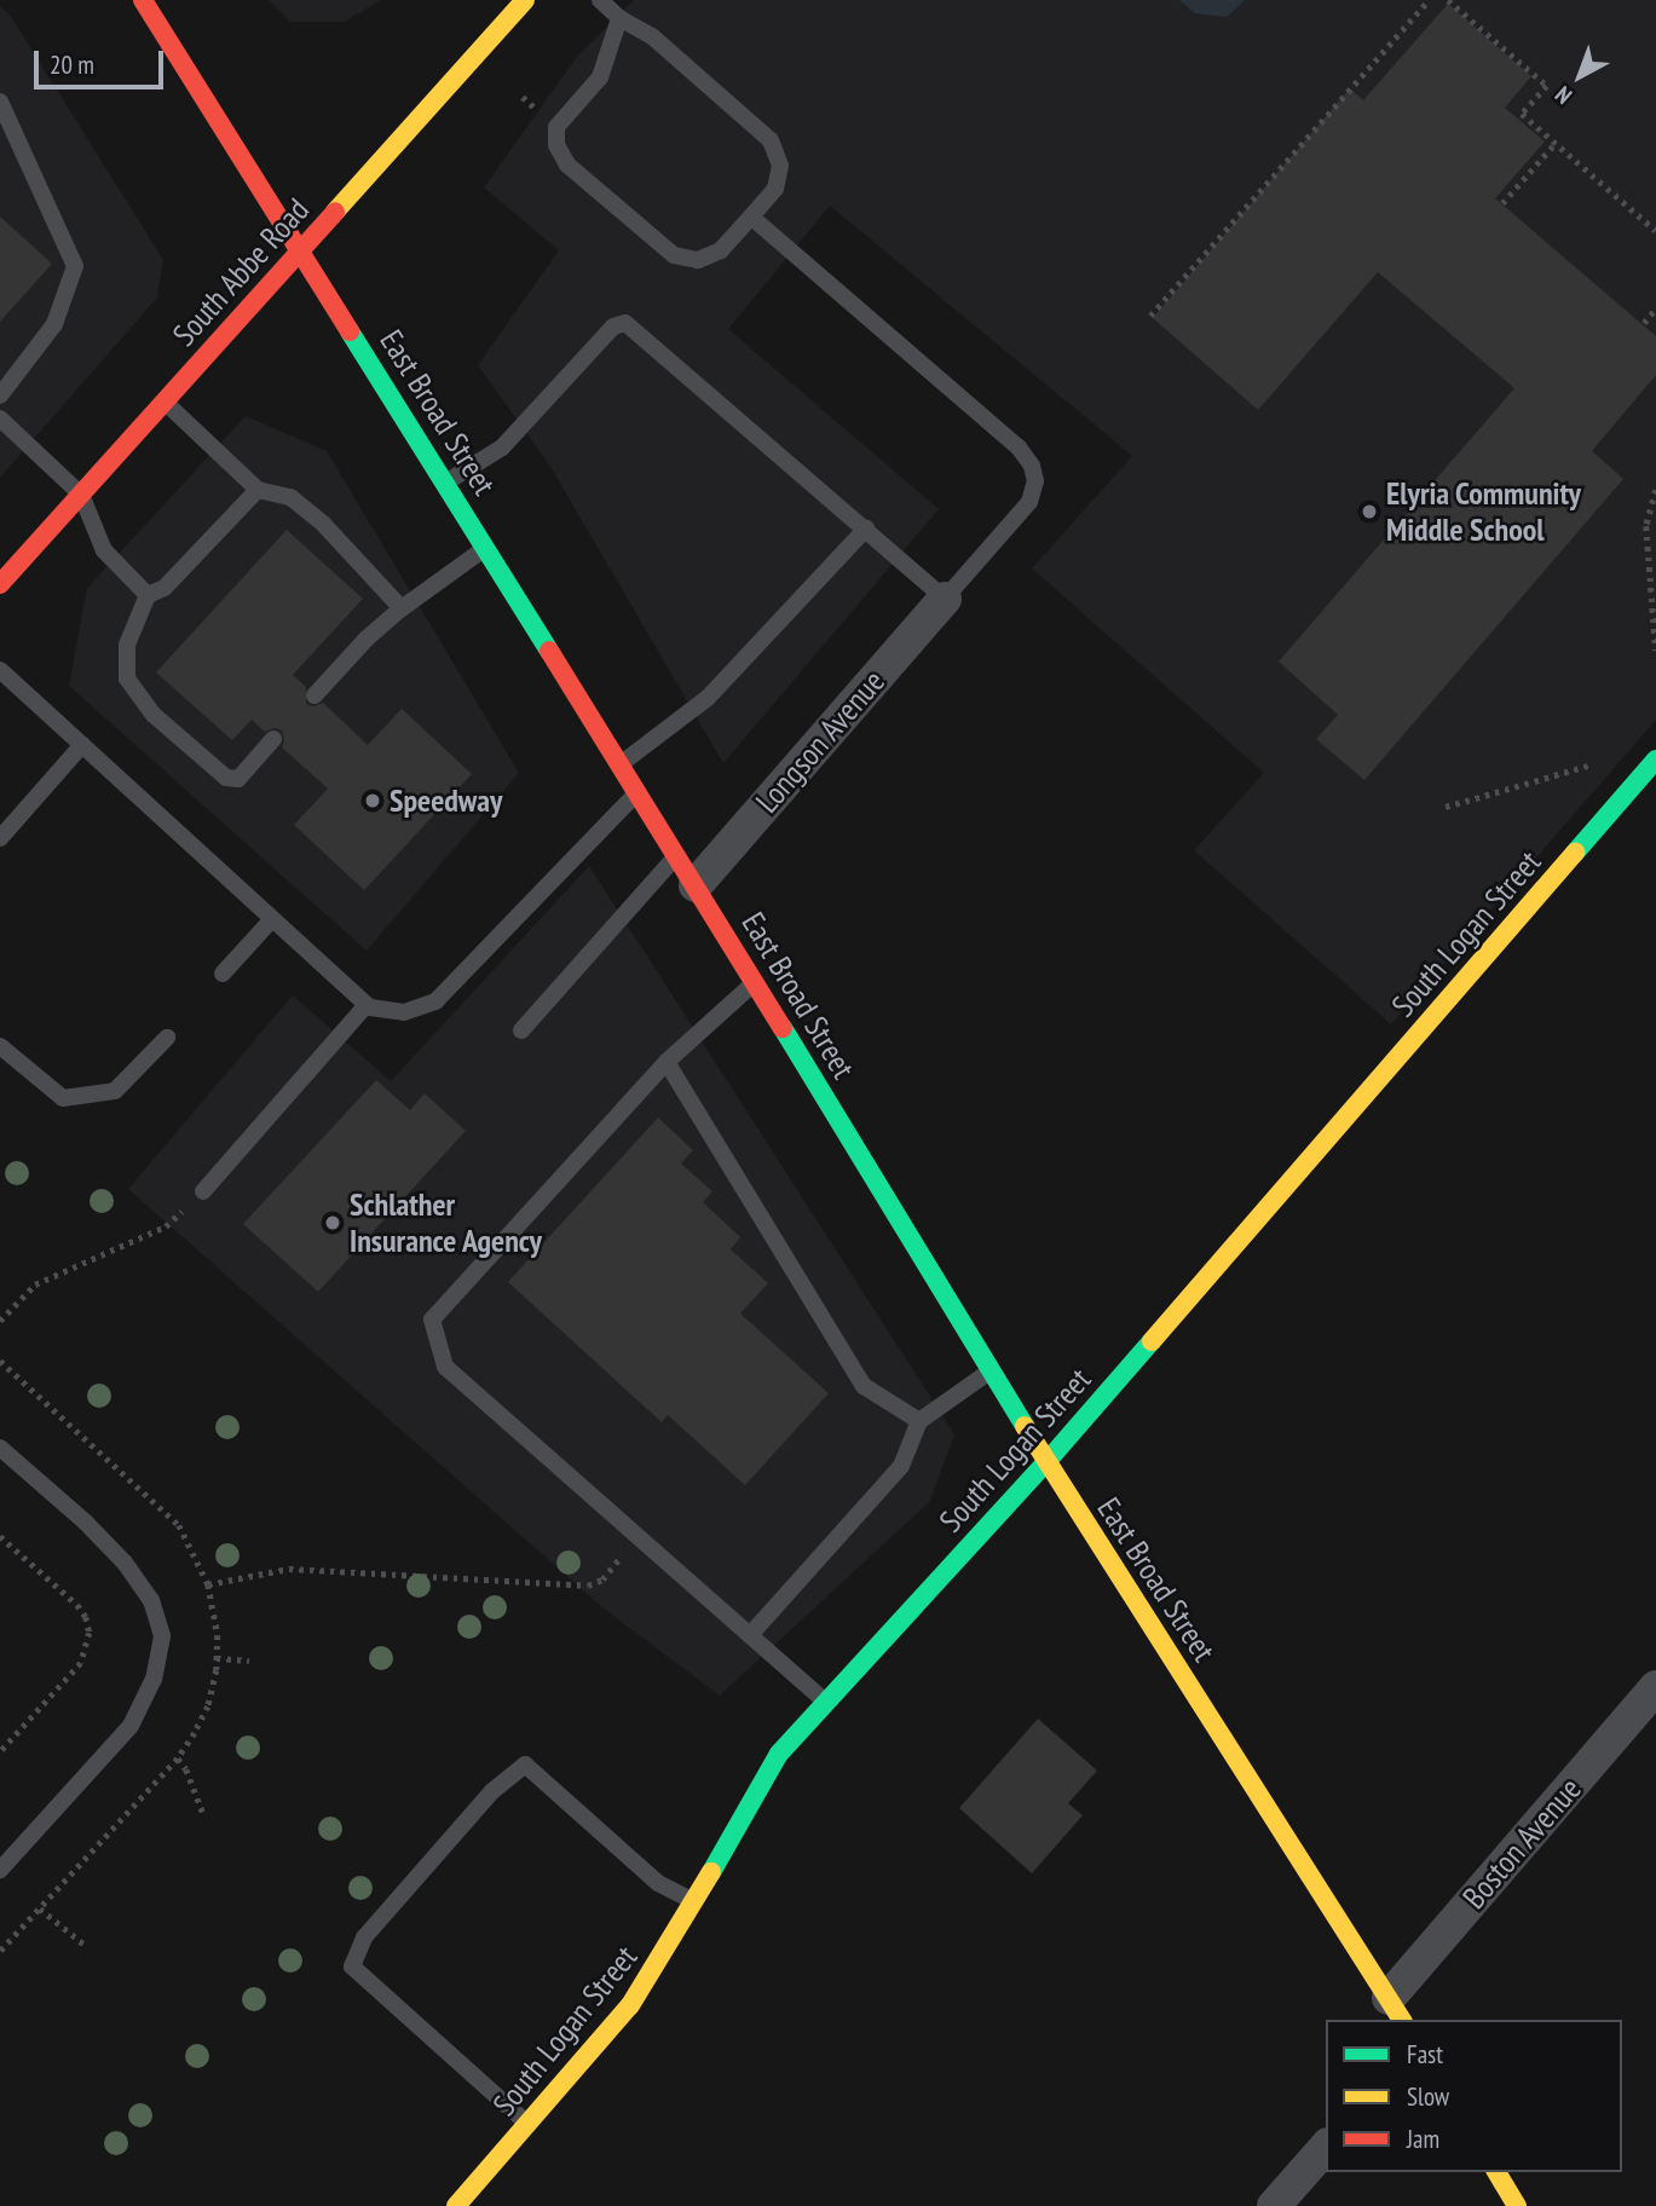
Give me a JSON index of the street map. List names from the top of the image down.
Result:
{
  "streets": {
    "street": [
      "South Abbe Road",
      "East Broad Street",
      "Longson Avenue",
      "South Logan Street",
      "Boston Avenue"
    ]
  },
  "crossings": [
    ["South Abbe Road", "East Broad Street"],
    ["East Broad Street", "Longson Avenue"],
    ["East Broad Street", "South Logan Street"],
    ["East Broad Street", "Boston Avenue"]
  ],
  "places": ["Elyria Community Middle School", "Speedway", "Schlather Insurance Agency"],
  "legend": ["Fast", "Slow", "Jam"],
  "scale_bar": "20 m",
  "north": "bottom left"
}
